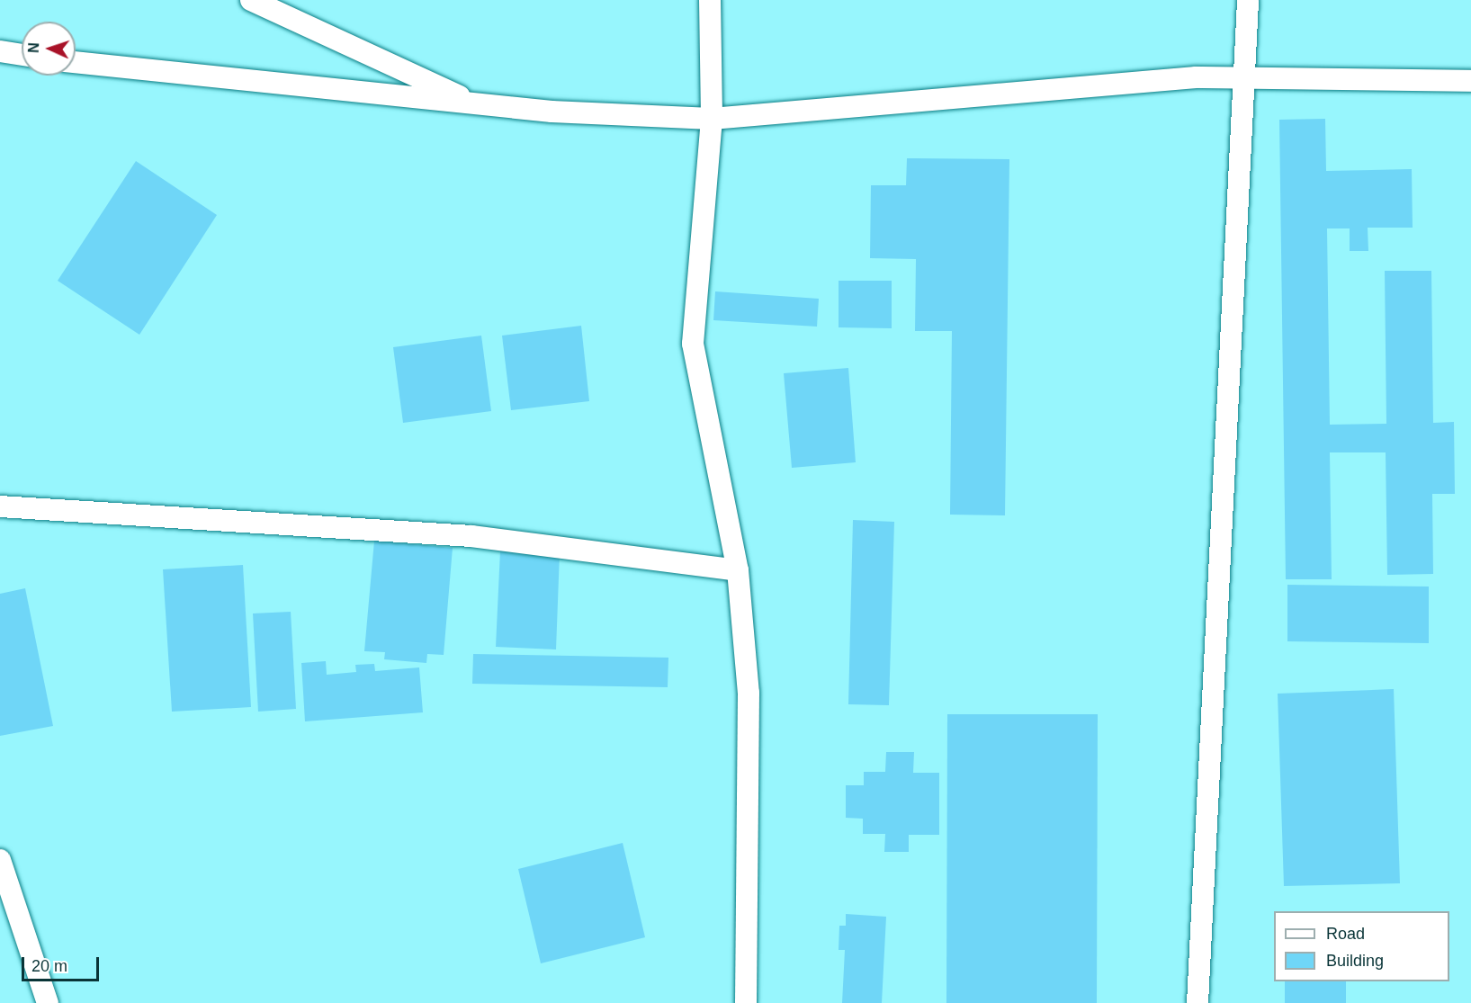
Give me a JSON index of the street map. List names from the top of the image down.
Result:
{
  "legend": ["Road", "Building"],
  "scale_bar": "20 m",
  "north": "left"
}
